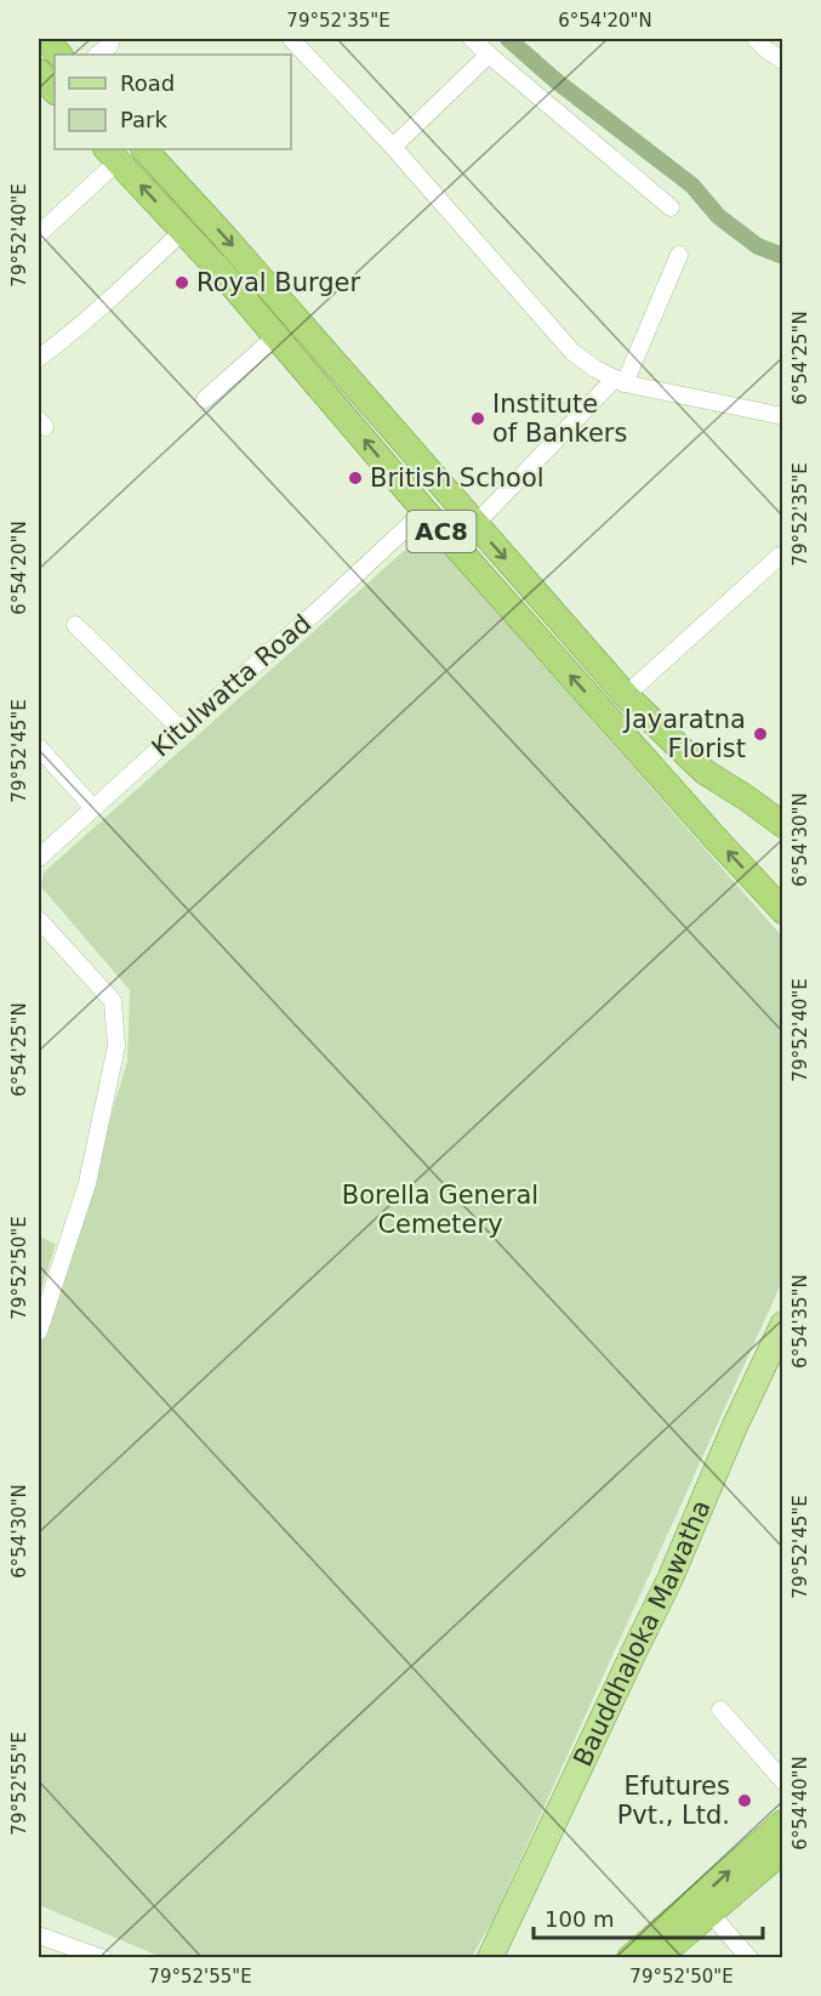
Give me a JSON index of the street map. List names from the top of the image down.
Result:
{
  "streets": {
    "highway": ["AC8"],
    "main road": ["Bauddhaloka Mawatha"],
    "street": ["Kitulwatta Road"]
  },
  "crossings": [
    ["AC8", "Kitulwatta Road"]
  ],
  "parks": ["Borella General Cemetery"],
  "places": [
    "Royal Burger",
    "Institute of Bankers",
    "British School",
    "Jayaratna Florist",
    "Efutures Pvt., Ltd."
  ],
  "legend": ["Road", "Park"],
  "scale_bar": "100 m",
  "coordinates": [
    "79°52'35\"E",
    "6°54'20\"N",
    "79°52'40\"E",
    "6°54'25\"N",
    "79°52'45\"E",
    "6°54'30\"N",
    "79°52'50\"E",
    "6°54'35\"N",
    "79°52'55\"E",
    "6°54'40\"N"
  ]
}
